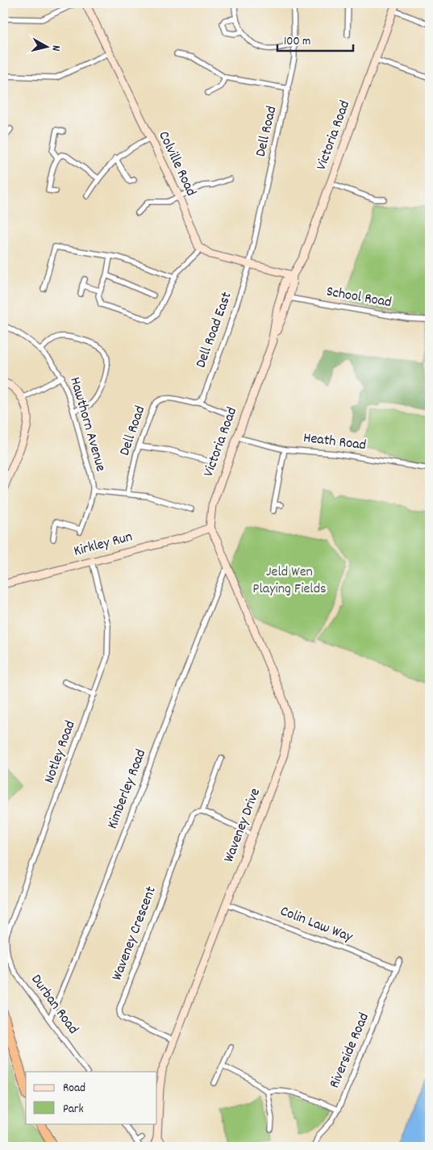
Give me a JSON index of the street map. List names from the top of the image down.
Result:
{
  "streets": {
    "main road": [
      "Victoria Road",
      "Colville Road",
      "Kirkley Run",
      "Waveney Drive"
    ],
    "street": [
      "Dell Road",
      "School Road",
      "Dell Road East",
      "Hawthorn Avenue",
      "Heath Road",
      "Notley Road",
      "Kimberley Road",
      "Colin Law Way",
      "Waveney Crescent",
      "Durban Road",
      "Riverside Road"
    ]
  },
  "crossings": [
    ["Dell Road", "Dell Road East"],
    ["Victoria Road", "School Road"],
    ["Victoria Road", "Heath Road"],
    ["Victoria Road", "Kirkley Run"],
    ["Victoria Road", "Waveney Drive"],
    ["Kirkley Run", "Notley Road"],
    ["Kirkley Run", "Waveney Drive"],
    ["Notley Road", "Durban Road"],
    ["Kimberley Road", "Waveney Drive"],
    ["Kimberley Road", "Durban Road"],
    ["Waveney Drive", "Colin Law Way"],
    ["Waveney Drive", "Waveney Crescent"],
    ["Colin Law Way", "Riverside Road"]
  ],
  "parks": ["Jeld Wen Playing Fields"],
  "legend": ["Road", "Park"],
  "scale_bar": "100 m",
  "north": "right"
}
